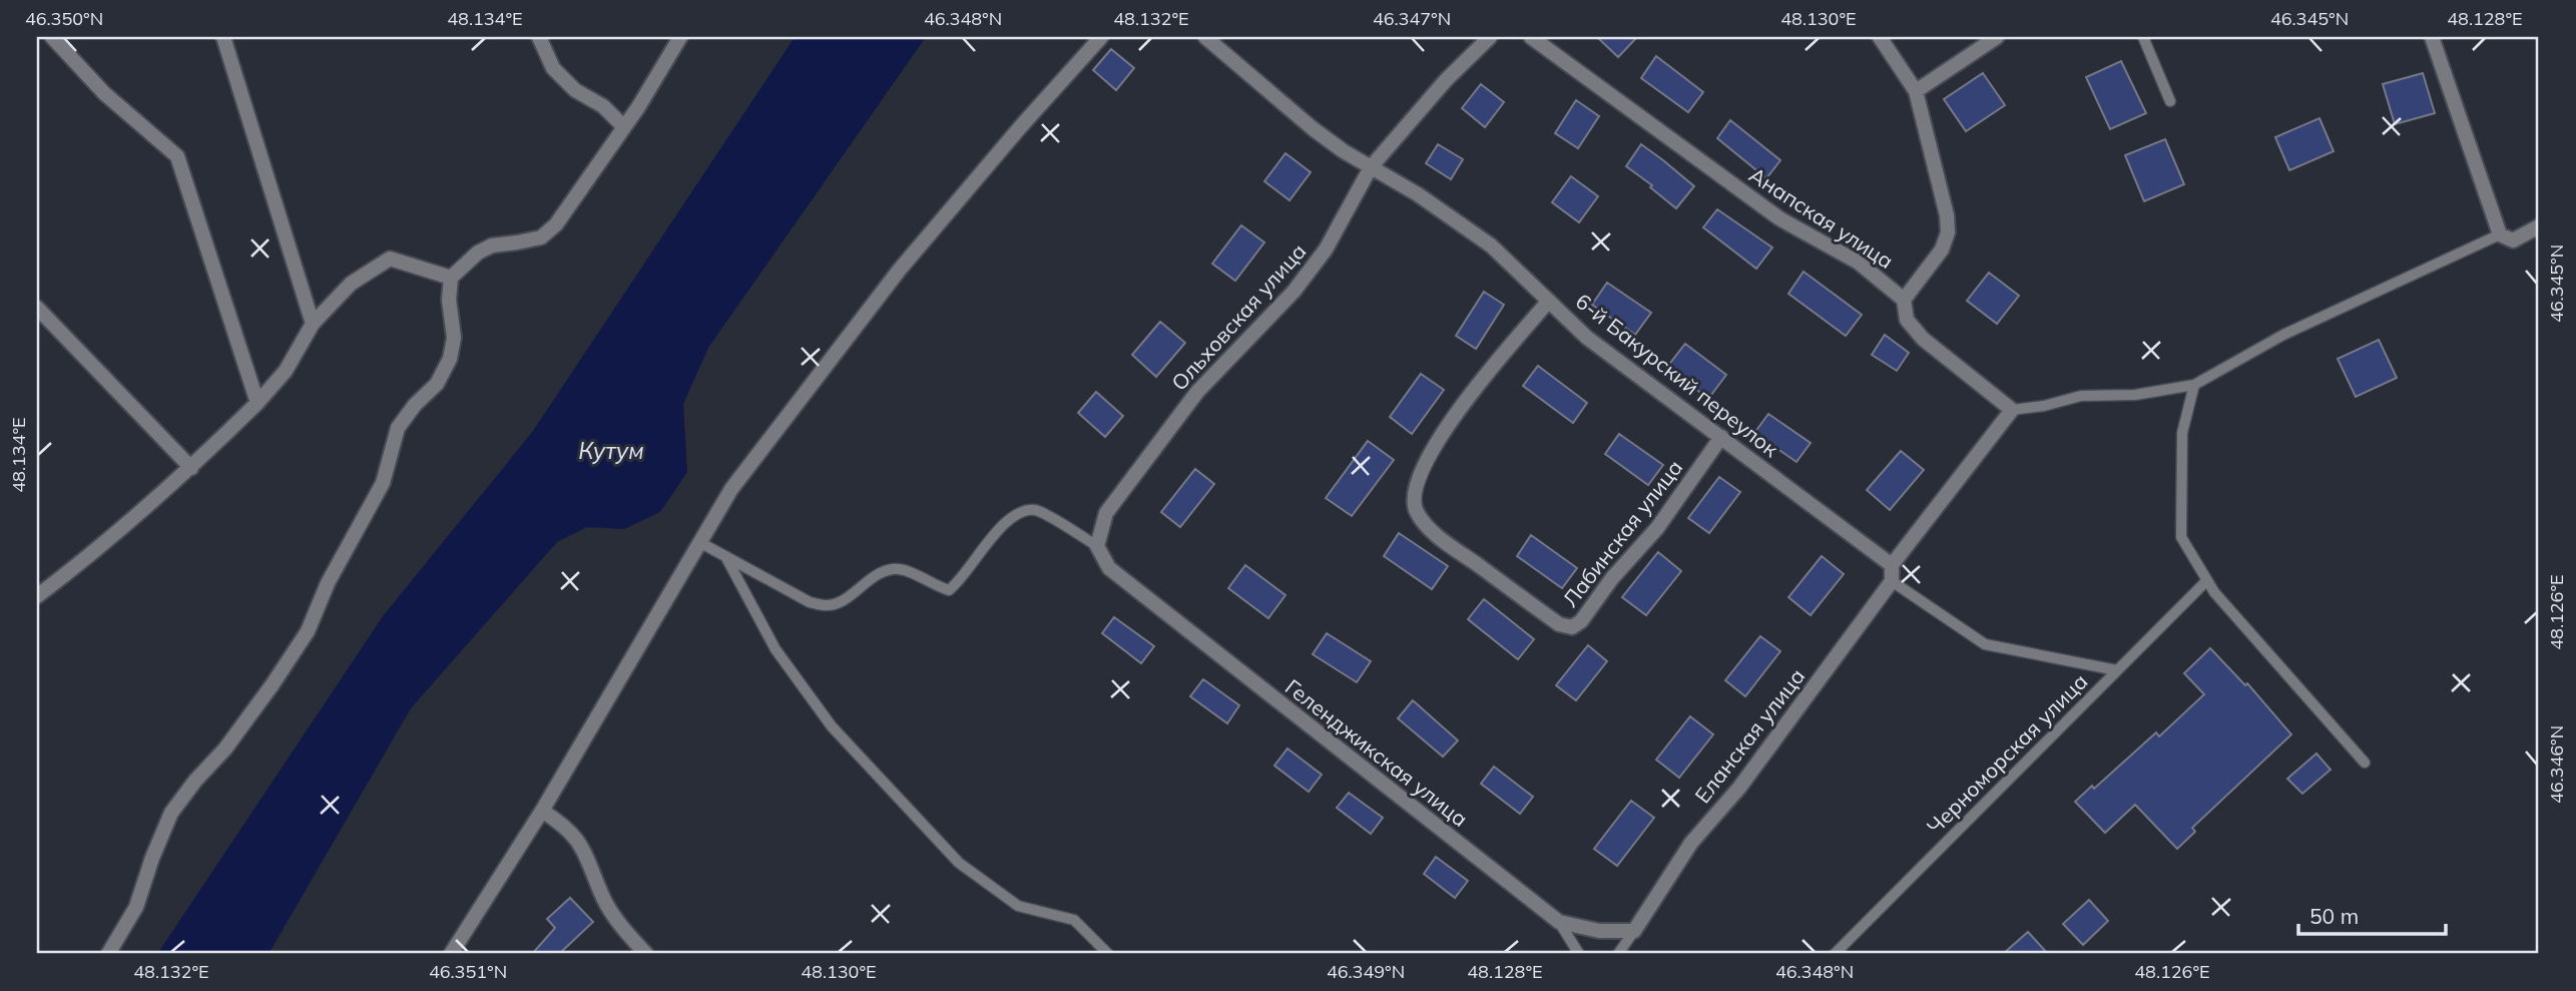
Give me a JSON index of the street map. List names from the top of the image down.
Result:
{
  "streets": {
    "street": [
      "Анапская улица",
      "Ольховская улица",
      "6-й Бакурский переулок",
      "Лабинская улица",
      "Еланская улица",
      "Геленджикская улица"
    ],
    "lane": ["Черноморская улица"]
  },
  "crossings": [
    ["Ольховская улица", "6-й Бакурский переулок"],
    ["Ольховская улица", "Геленджикская улица"],
    ["6-й Бакурский переулок", "Лабинская улица"],
    ["Еланская улица", "Геленджикская улица"]
  ],
  "water": ["Кутум"],
  "scale_bar": "50 m",
  "coordinates": [
    "46.350°N",
    "48.134°E",
    "46.348°N",
    "48.132°E",
    "46.347°N",
    "48.130°E",
    "46.345°N",
    "48.128°E",
    "48.126°E",
    "46.346°N",
    "46.351°N",
    "46.349°N"
  ]
}
